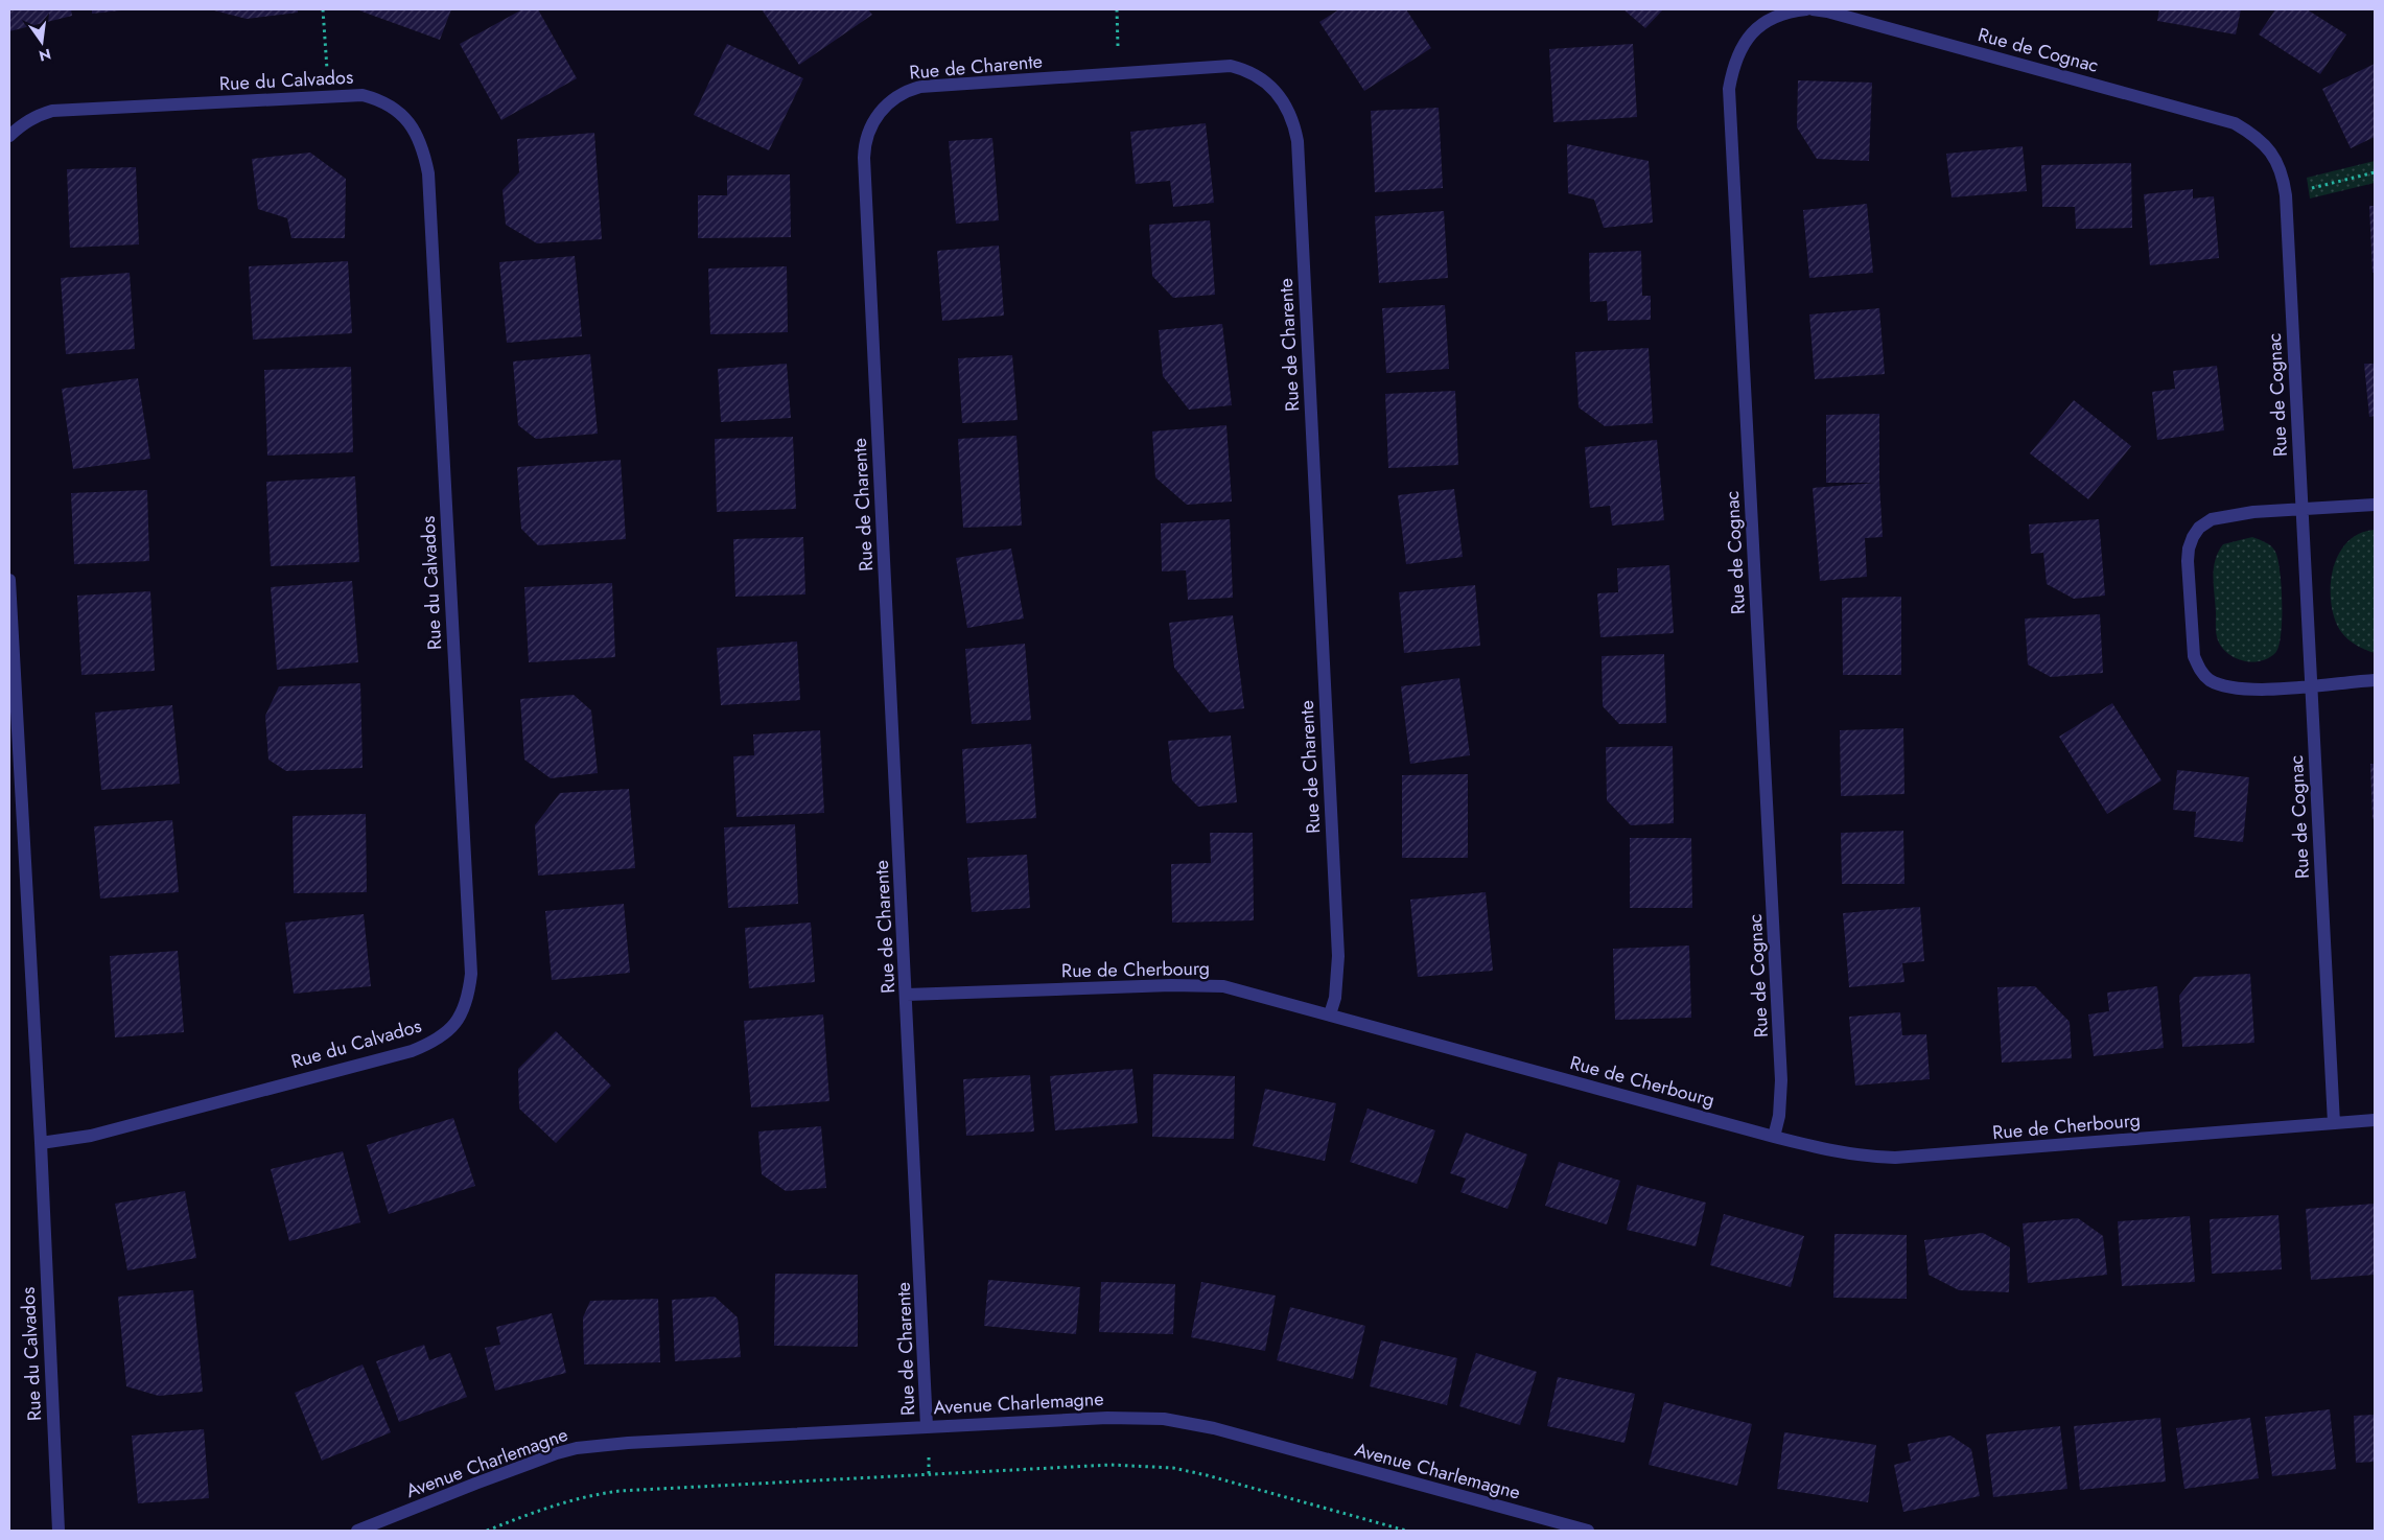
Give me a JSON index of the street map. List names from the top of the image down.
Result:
{
  "streets": {
    "street": [
      "Rue de Cognac",
      "Rue de Charente",
      "Rue du Calvados",
      "Rue de Cherbourg",
      "Avenue Charlemagne"
    ]
  },
  "crossings": [
    ["Rue de Cognac", "Rue de Cherbourg"],
    ["Rue de Charente", "Rue de Cherbourg"],
    ["Rue de Charente", "Avenue Charlemagne"]
  ],
  "north": "bottom"
}
